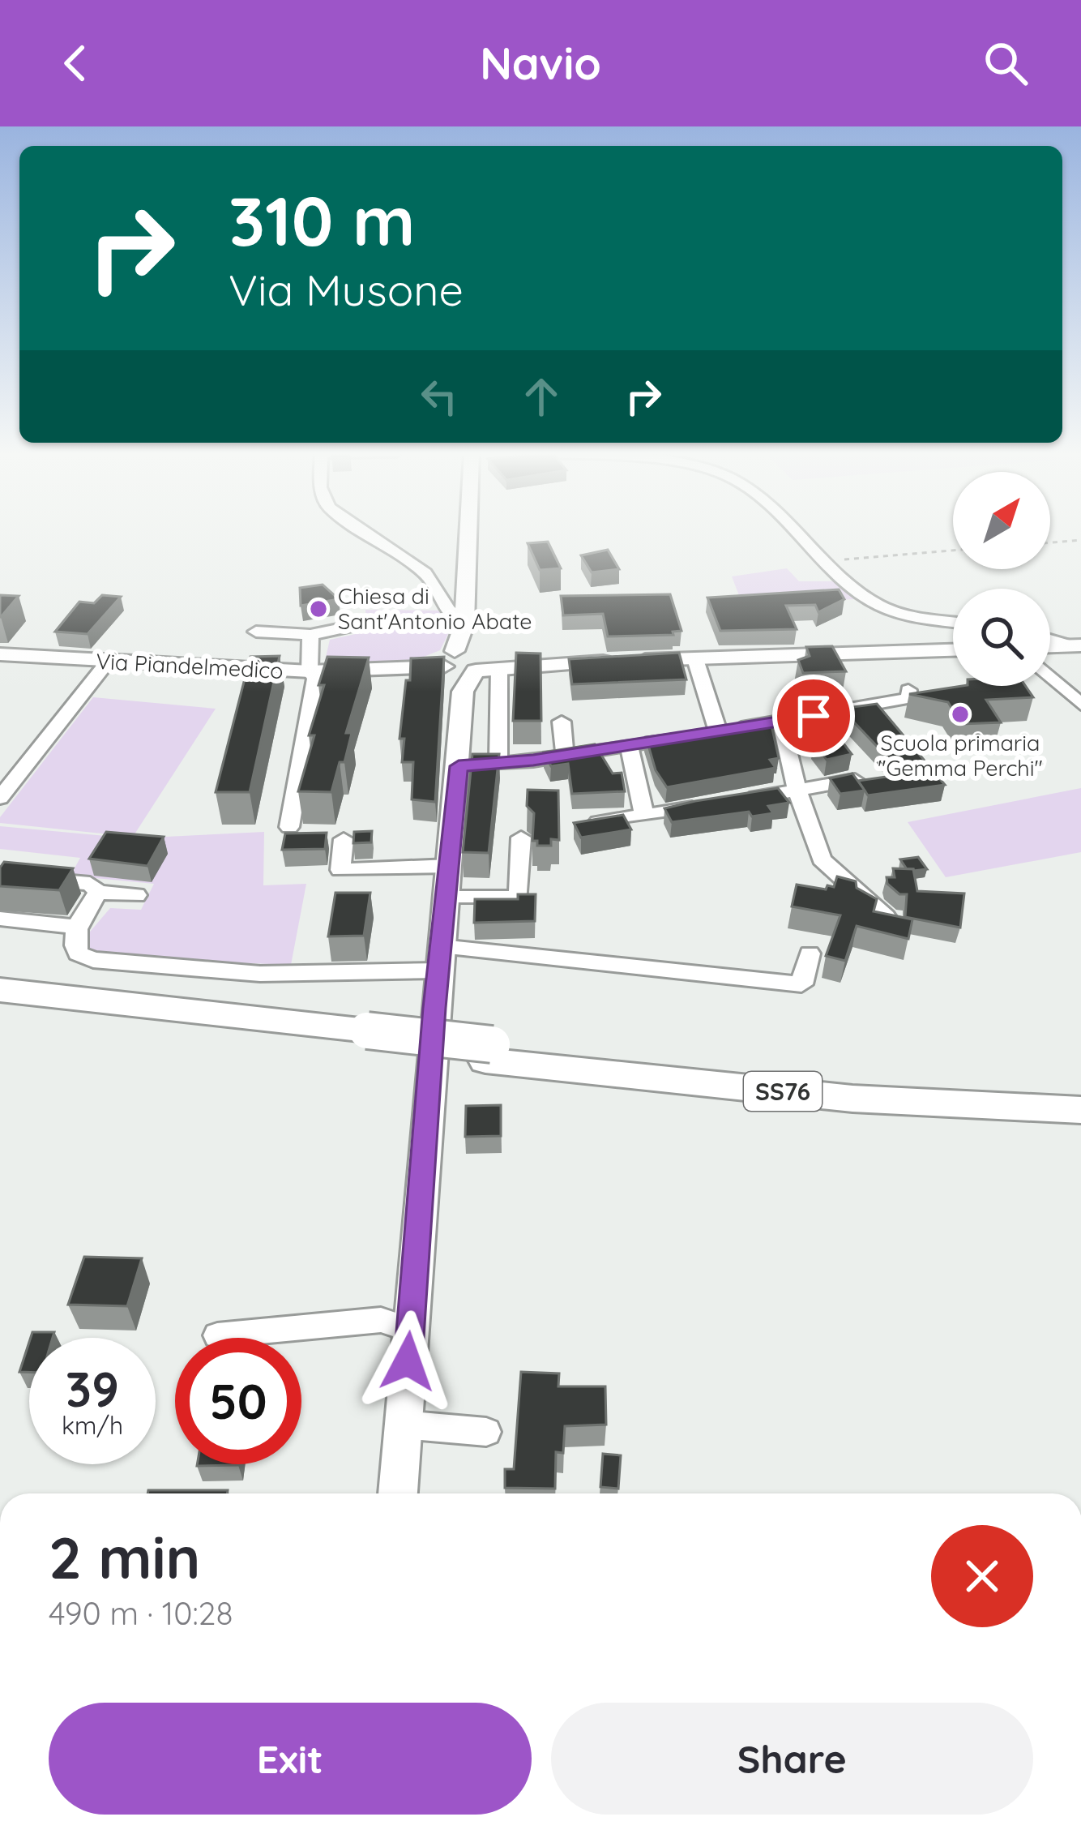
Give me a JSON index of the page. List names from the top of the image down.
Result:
{
  "streets": {
    "highway": ["SS76"],
    "main road": ["Via Piandelmedico"]
  },
  "places": ["Chiesa di Sant'Antonio Abate", "Scuola primaria \"Gemma Perchi\""],
  "north": "top right",
  "page": {
    "header": "Navio",
    "turn": ["310 m", "Via Musone"],
    "speed": "39 km/h",
    "limit": "50",
    "heading": ["2 min", "490 m · 10:28"],
    "buttons": ["Exit", "Share"]
  }
}
